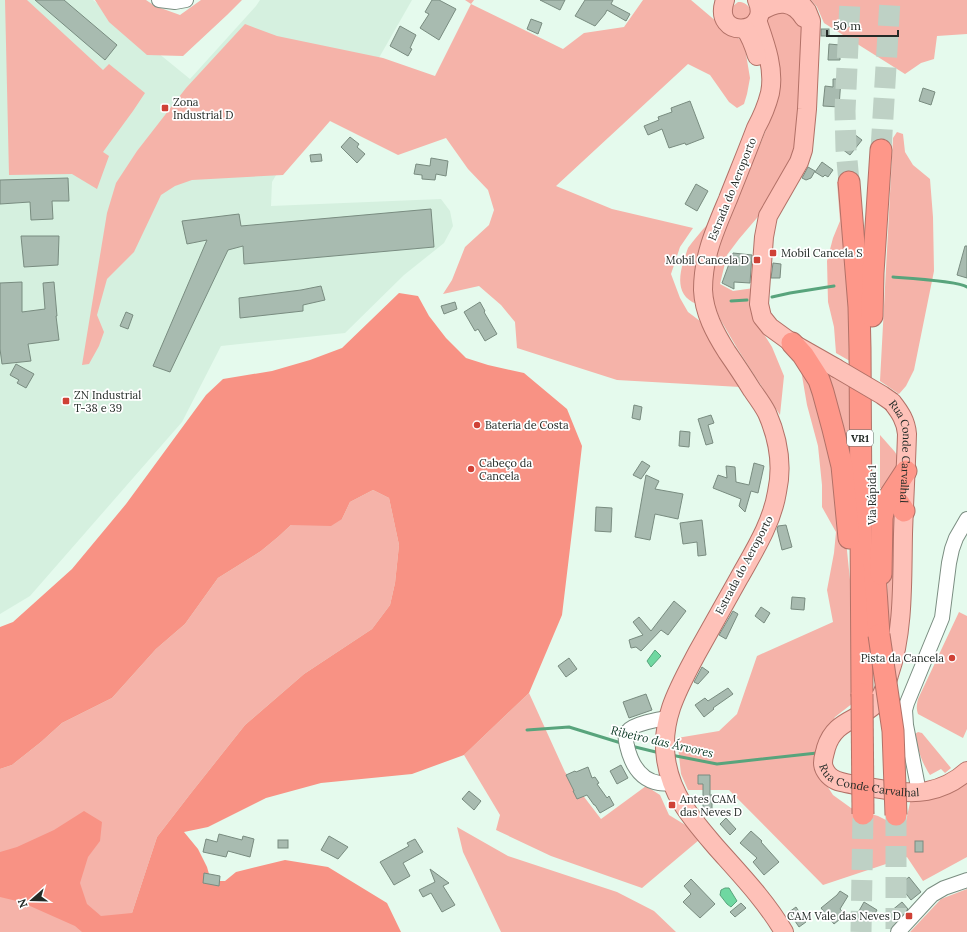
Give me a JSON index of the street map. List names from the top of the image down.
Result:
{
  "streets": {
    "highway": ["VR1", "Via Rápida 1"],
    "main road": ["Estrada do Aeroporto", "Rua Conde Carvalhal"]
  },
  "crossings": [
    ["Estrada do Aeroporto", "Rua Conde Carvalhal"]
  ],
  "water": ["Ribeiro das Árvores"],
  "places": {
    "transit": [
      "Zona Industrial D",
      "Mobil Cancela S",
      "Mobil Cancela D",
      "ZN Industrial T-38 e 39",
      "Antes CAM das Neves D",
      "CAM Vale das Neves D"
    ],
    "other": ["Bateria de Costa", "Cabeço da Cancela", "Pista da Cancela"]
  },
  "scale_bar": "50 m",
  "north": "left"
}
